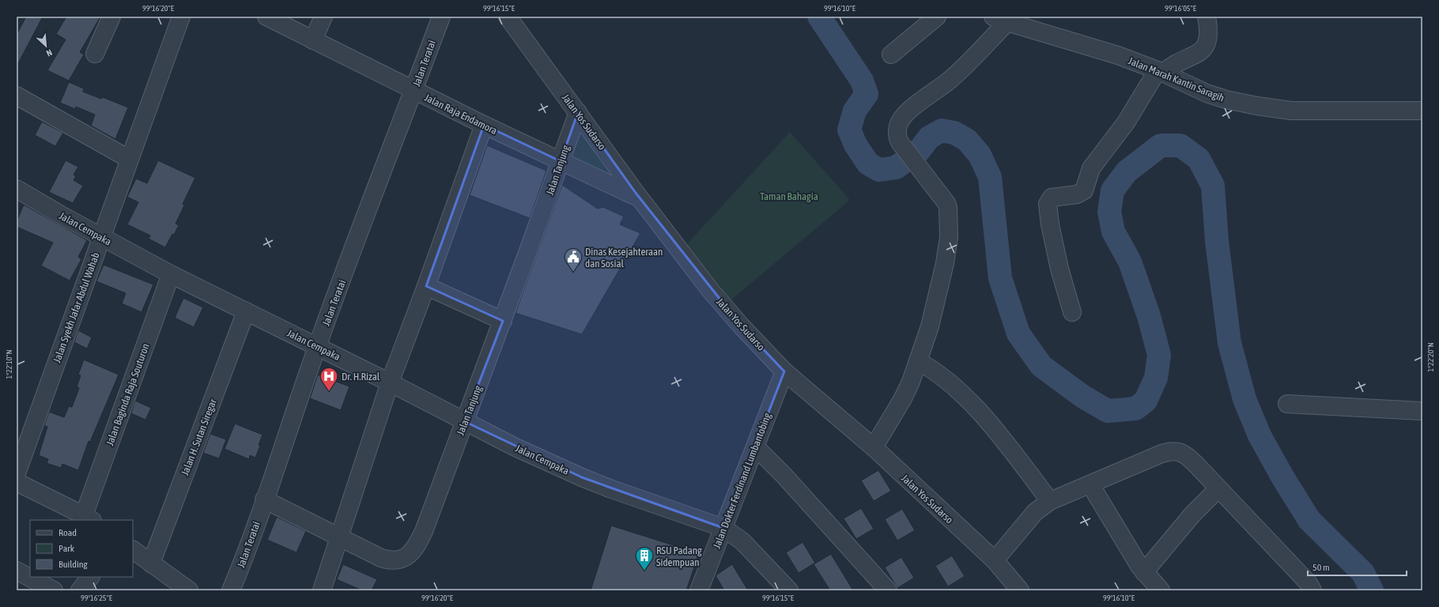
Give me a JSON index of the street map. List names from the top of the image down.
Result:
{
  "streets": {
    "street": [
      "Jalan Teratai",
      "Jalan Marah Kantin Saragih",
      "Jalan Raja Endamora",
      "Jalan Yos Sudarso",
      "Jalan Tanjung",
      "Jalan Cempaka",
      "Jalan Syekh Jafar Abdul Wahab",
      "Jalan Baginda Raja Souturon",
      "Jalan H. Sutan Siregar",
      "Jalan Dokter Ferdinand Lumbantobing"
    ]
  },
  "crossings": [
    ["Jalan Teratai", "Jalan Raja Endamora"],
    ["Jalan Teratai", "Jalan Tanjung"],
    ["Jalan Teratai", "Jalan Cempaka"],
    ["Jalan Raja Endamora", "Jalan Yos Sudarso"],
    ["Jalan Raja Endamora", "Jalan Tanjung"],
    ["Jalan Yos Sudarso", "Jalan Tanjung"],
    ["Jalan Yos Sudarso", "Jalan Dokter Ferdinand Lumbantobing"],
    ["Jalan Tanjung", "Jalan Cempaka"],
    ["Jalan Cempaka", "Jalan Syekh Jafar Abdul Wahab"],
    ["Jalan Cempaka", "Jalan Baginda Raja Souturon"],
    ["Jalan Cempaka", "Jalan H. Sutan Siregar"],
    ["Jalan Cempaka", "Jalan Dokter Ferdinand Lumbantobing"]
  ],
  "parks": ["Taman Bahagia"],
  "places": {
    "public building": ["Dinas Kesejahteraan dan Sosial"],
    "hospital": ["Dr. H.Rizal"],
    "building": ["RSU Padang Sidempuan"]
  },
  "legend": ["Road", "Park", "Building"],
  "scale_bar": "50 m",
  "north": "bottom right",
  "coordinates": [
    "99°16'20\"E",
    "99°16'15\"E",
    "99°16'10\"E",
    "99°16'05\"E",
    "1°22'20\"N",
    "1°22'10\"N",
    "99°16'25\"E"
  ]
}
